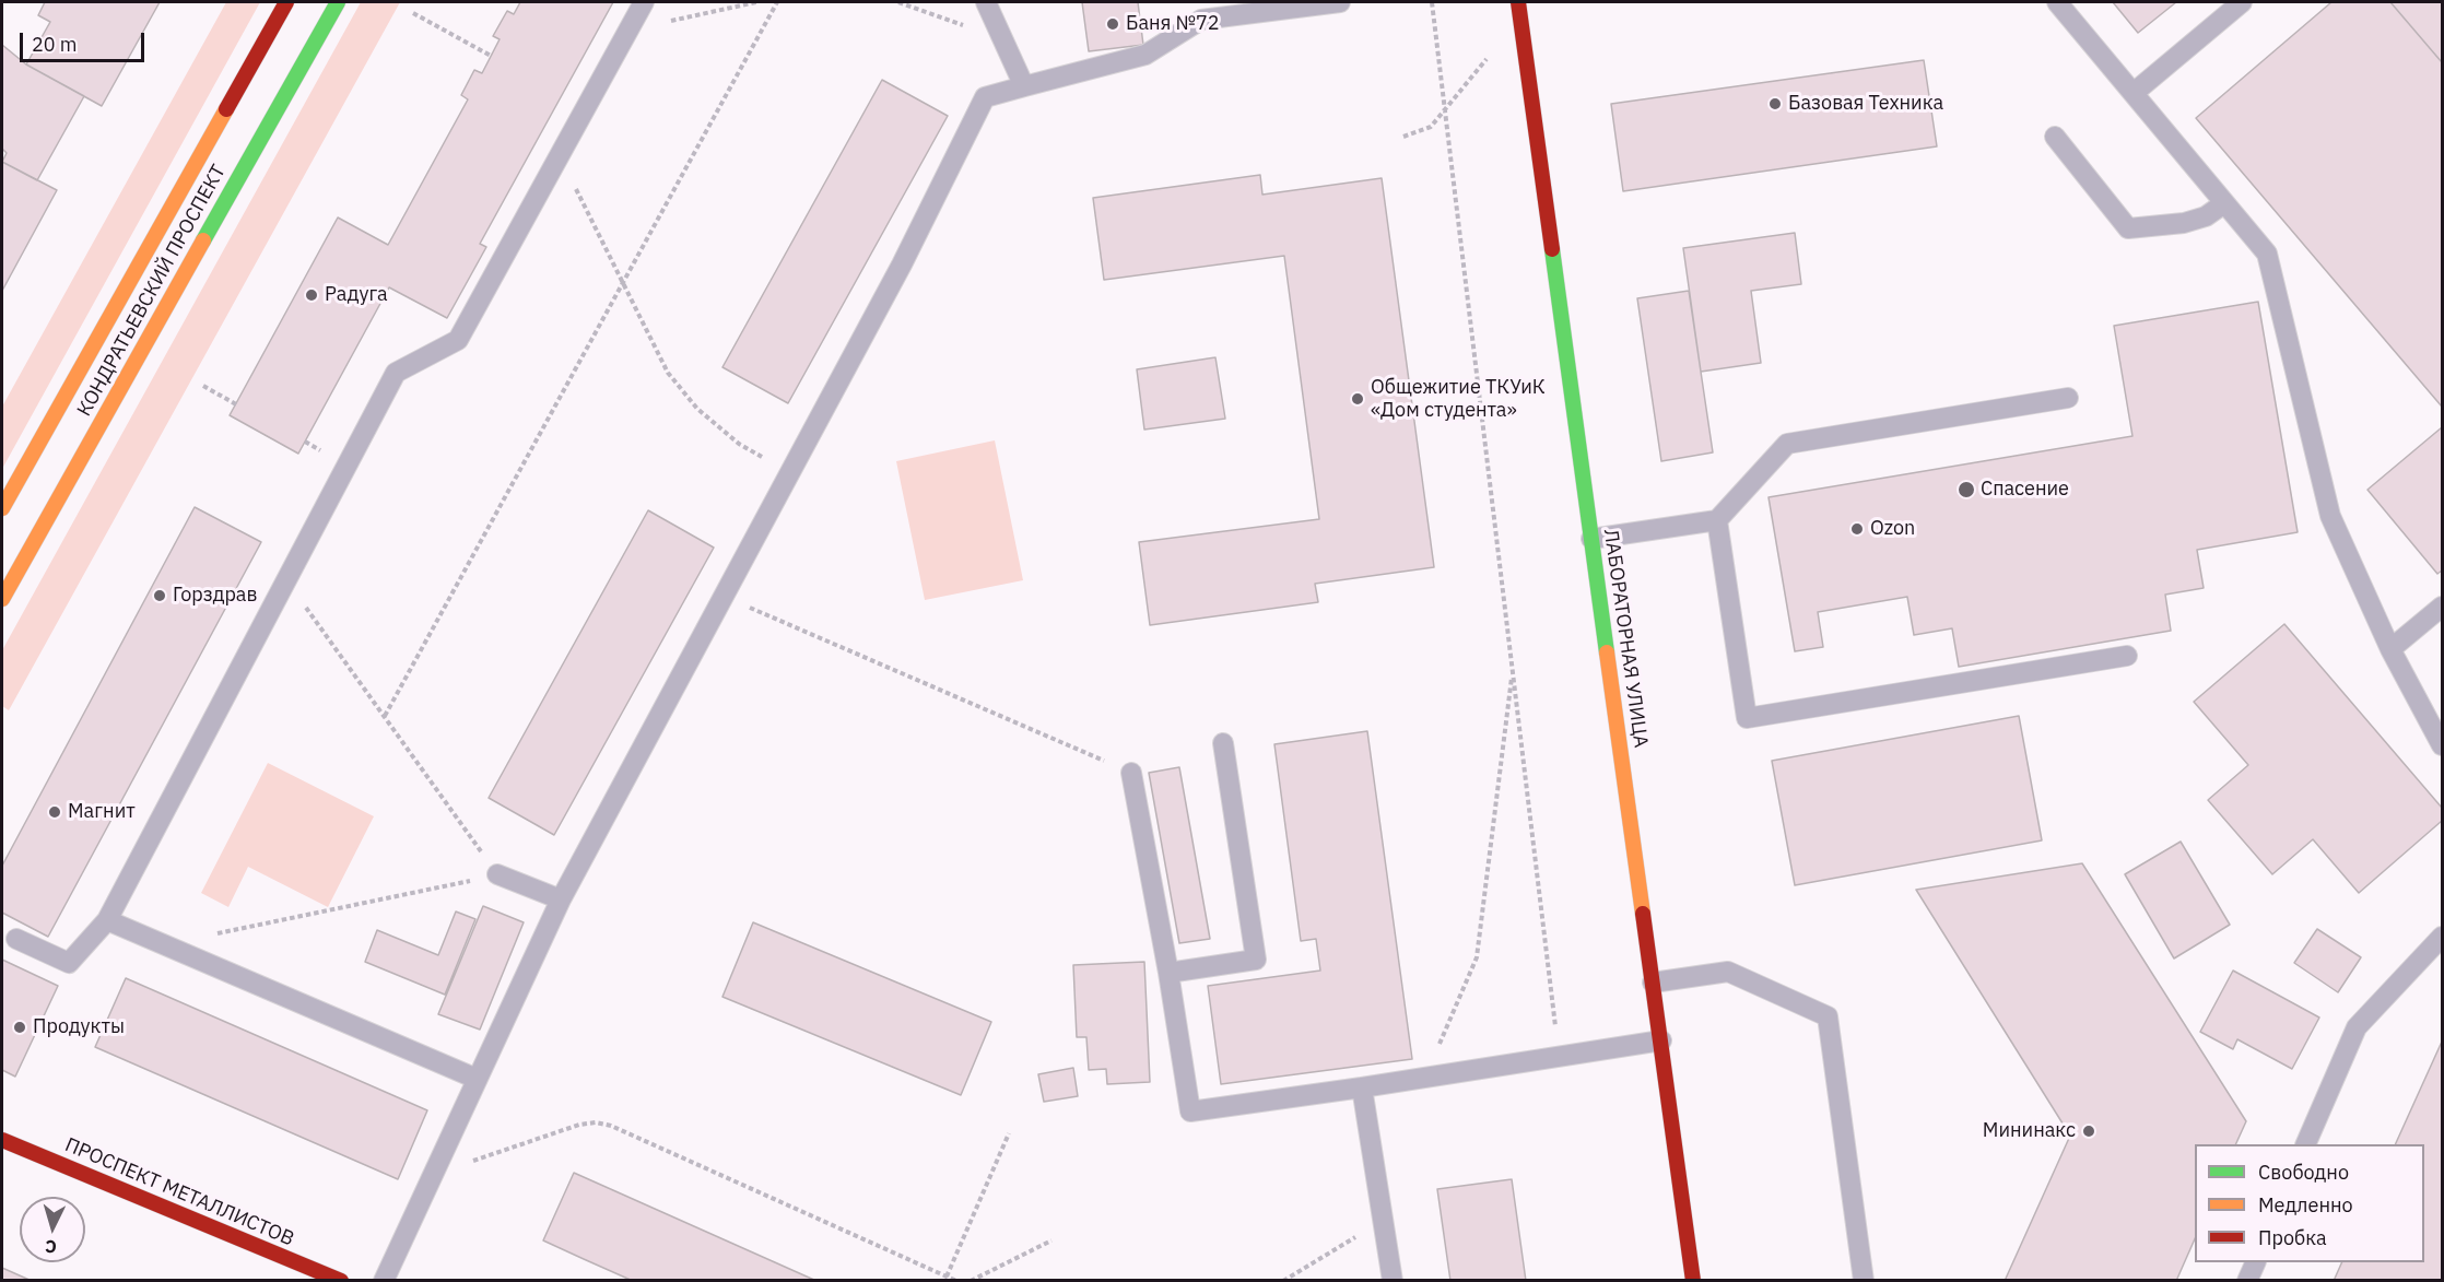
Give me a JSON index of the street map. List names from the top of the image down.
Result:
{
  "streets": {
    "street": ["КОНДРАТЬЕВСКИЙ ПРОСПЕКТ", "ЛАБОРАТОРНАЯ УЛИЦА", "ПРОСПЕКТ МЕТАЛЛИСТОВ"]
  },
  "places": [
    "Баня №72",
    "Базовая Техника",
    "Радуга",
    "Общежитие ТКУиК «Дом студента»",
    "Спасение",
    "Ozon",
    "Горздрав",
    "Магнит",
    "Продукты",
    "Мининакс"
  ],
  "legend": ["Свободно", "Медленно", "Пробка"],
  "scale_bar": "20 m",
  "north": "bottom"
}
